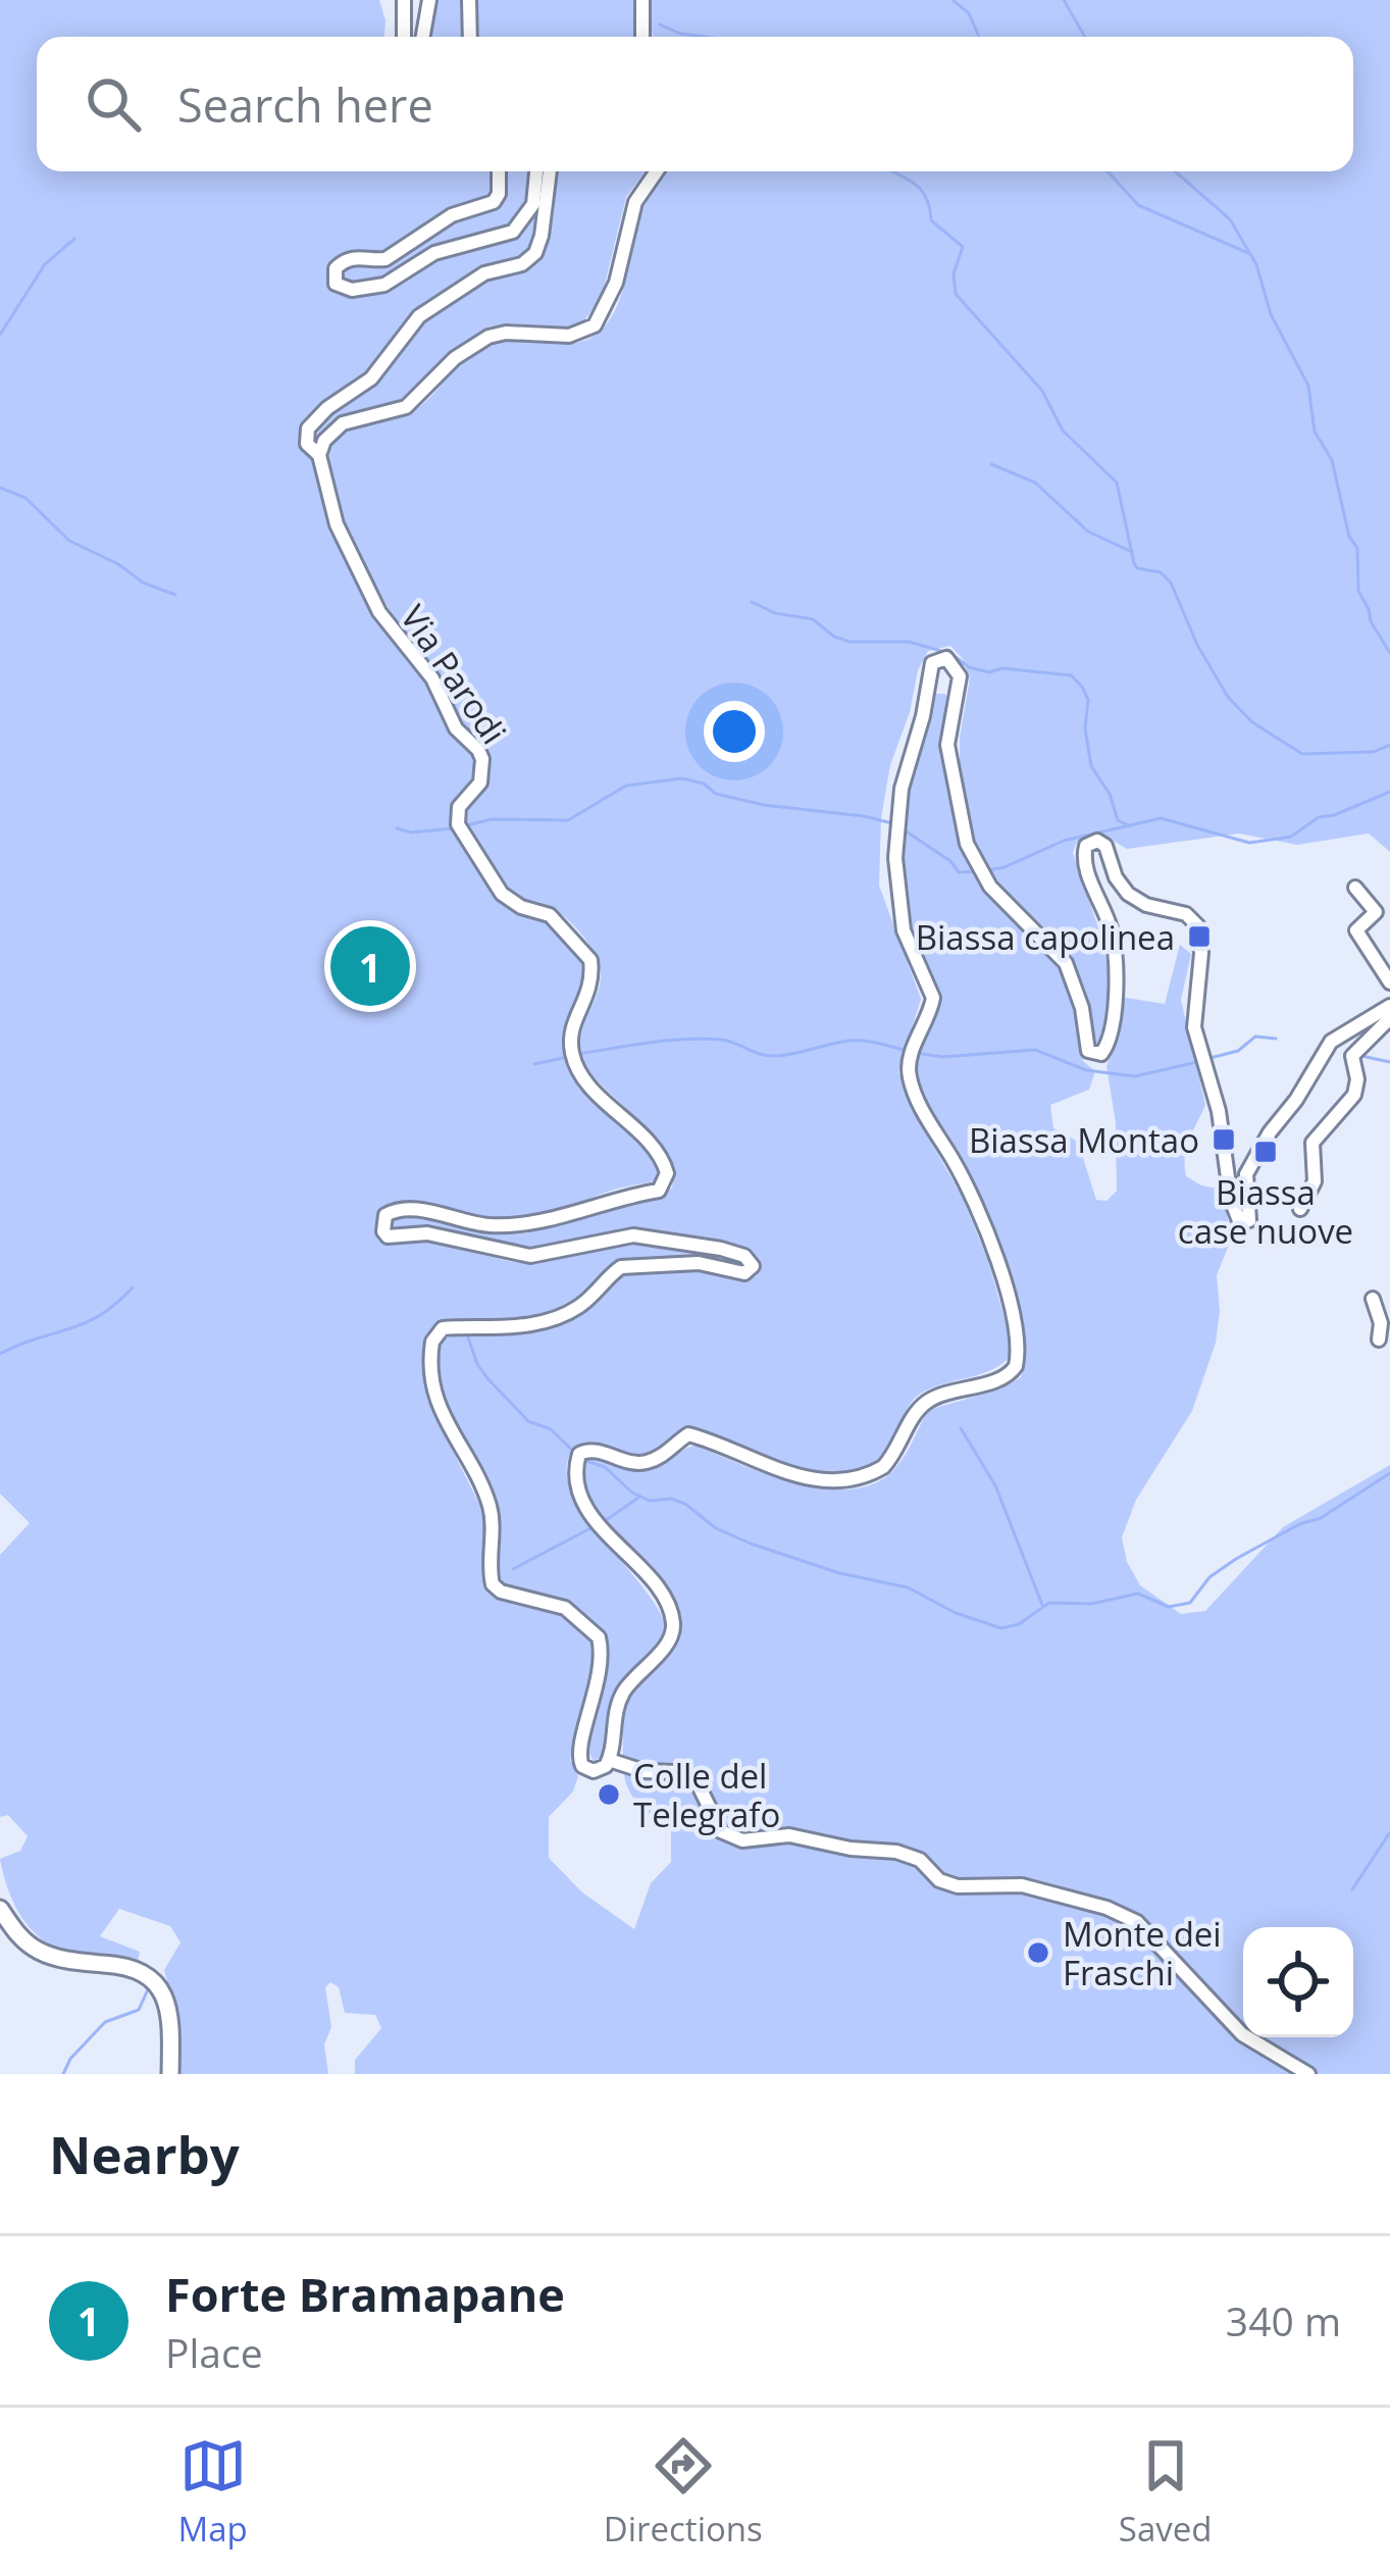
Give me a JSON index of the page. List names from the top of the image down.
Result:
{
  "streets": {
    "street": ["Via Parodi"]
  },
  "places": {
    "transit": ["Biassa capolinea", "Biassa Montao", "Biassa case nuove"],
    "other": ["Colle del Telegrafo", "Monte dei Fraschi"]
  },
  "page": {
    "search": "Search here",
    "pins": "1",
    "heading": "Nearby",
    "list": [
      {
        "mark": "1",
        "name": "Forte Bramapane",
        "note": "Place",
        "value": "340 m"
      }
    ],
    "nav": ["Map", "Directions", "Saved"]
  }
}
